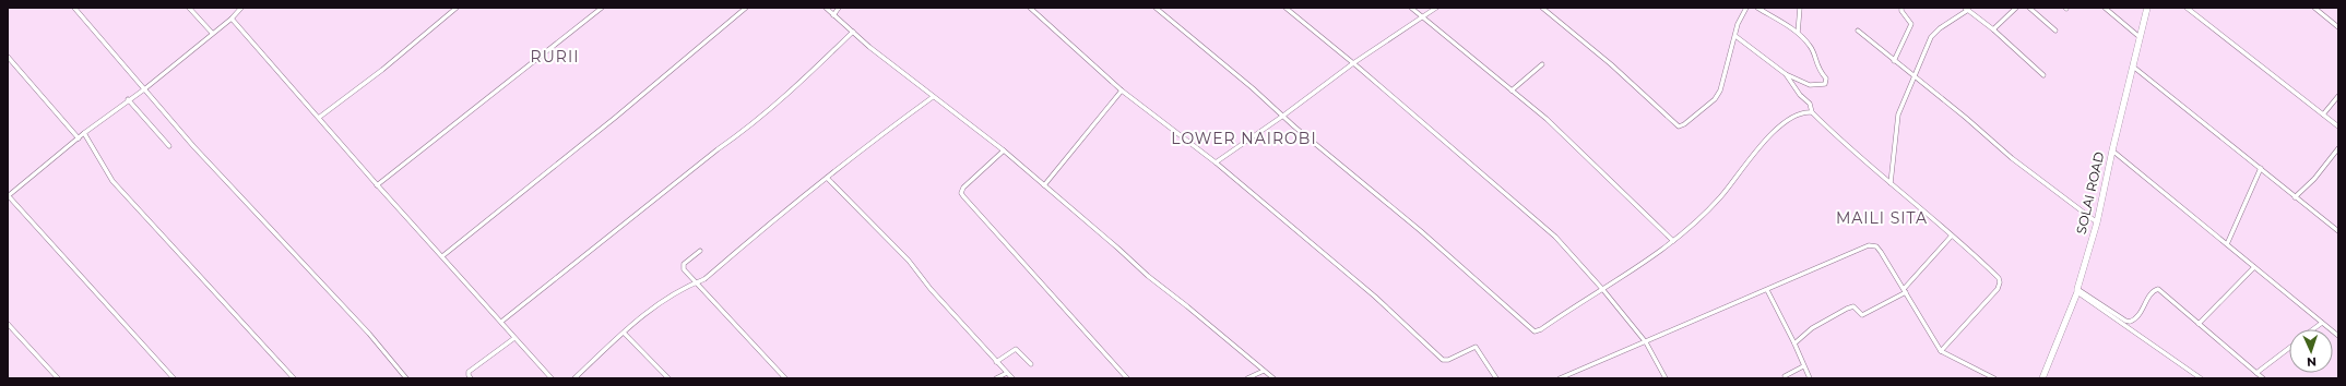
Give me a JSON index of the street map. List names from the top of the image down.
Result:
{
  "streets": {
    "highway": ["SOLAI ROAD"]
  },
  "districts": ["RURII", "LOWER NAIROBI", "MAILI SITA"],
  "north": "bottom"
}
